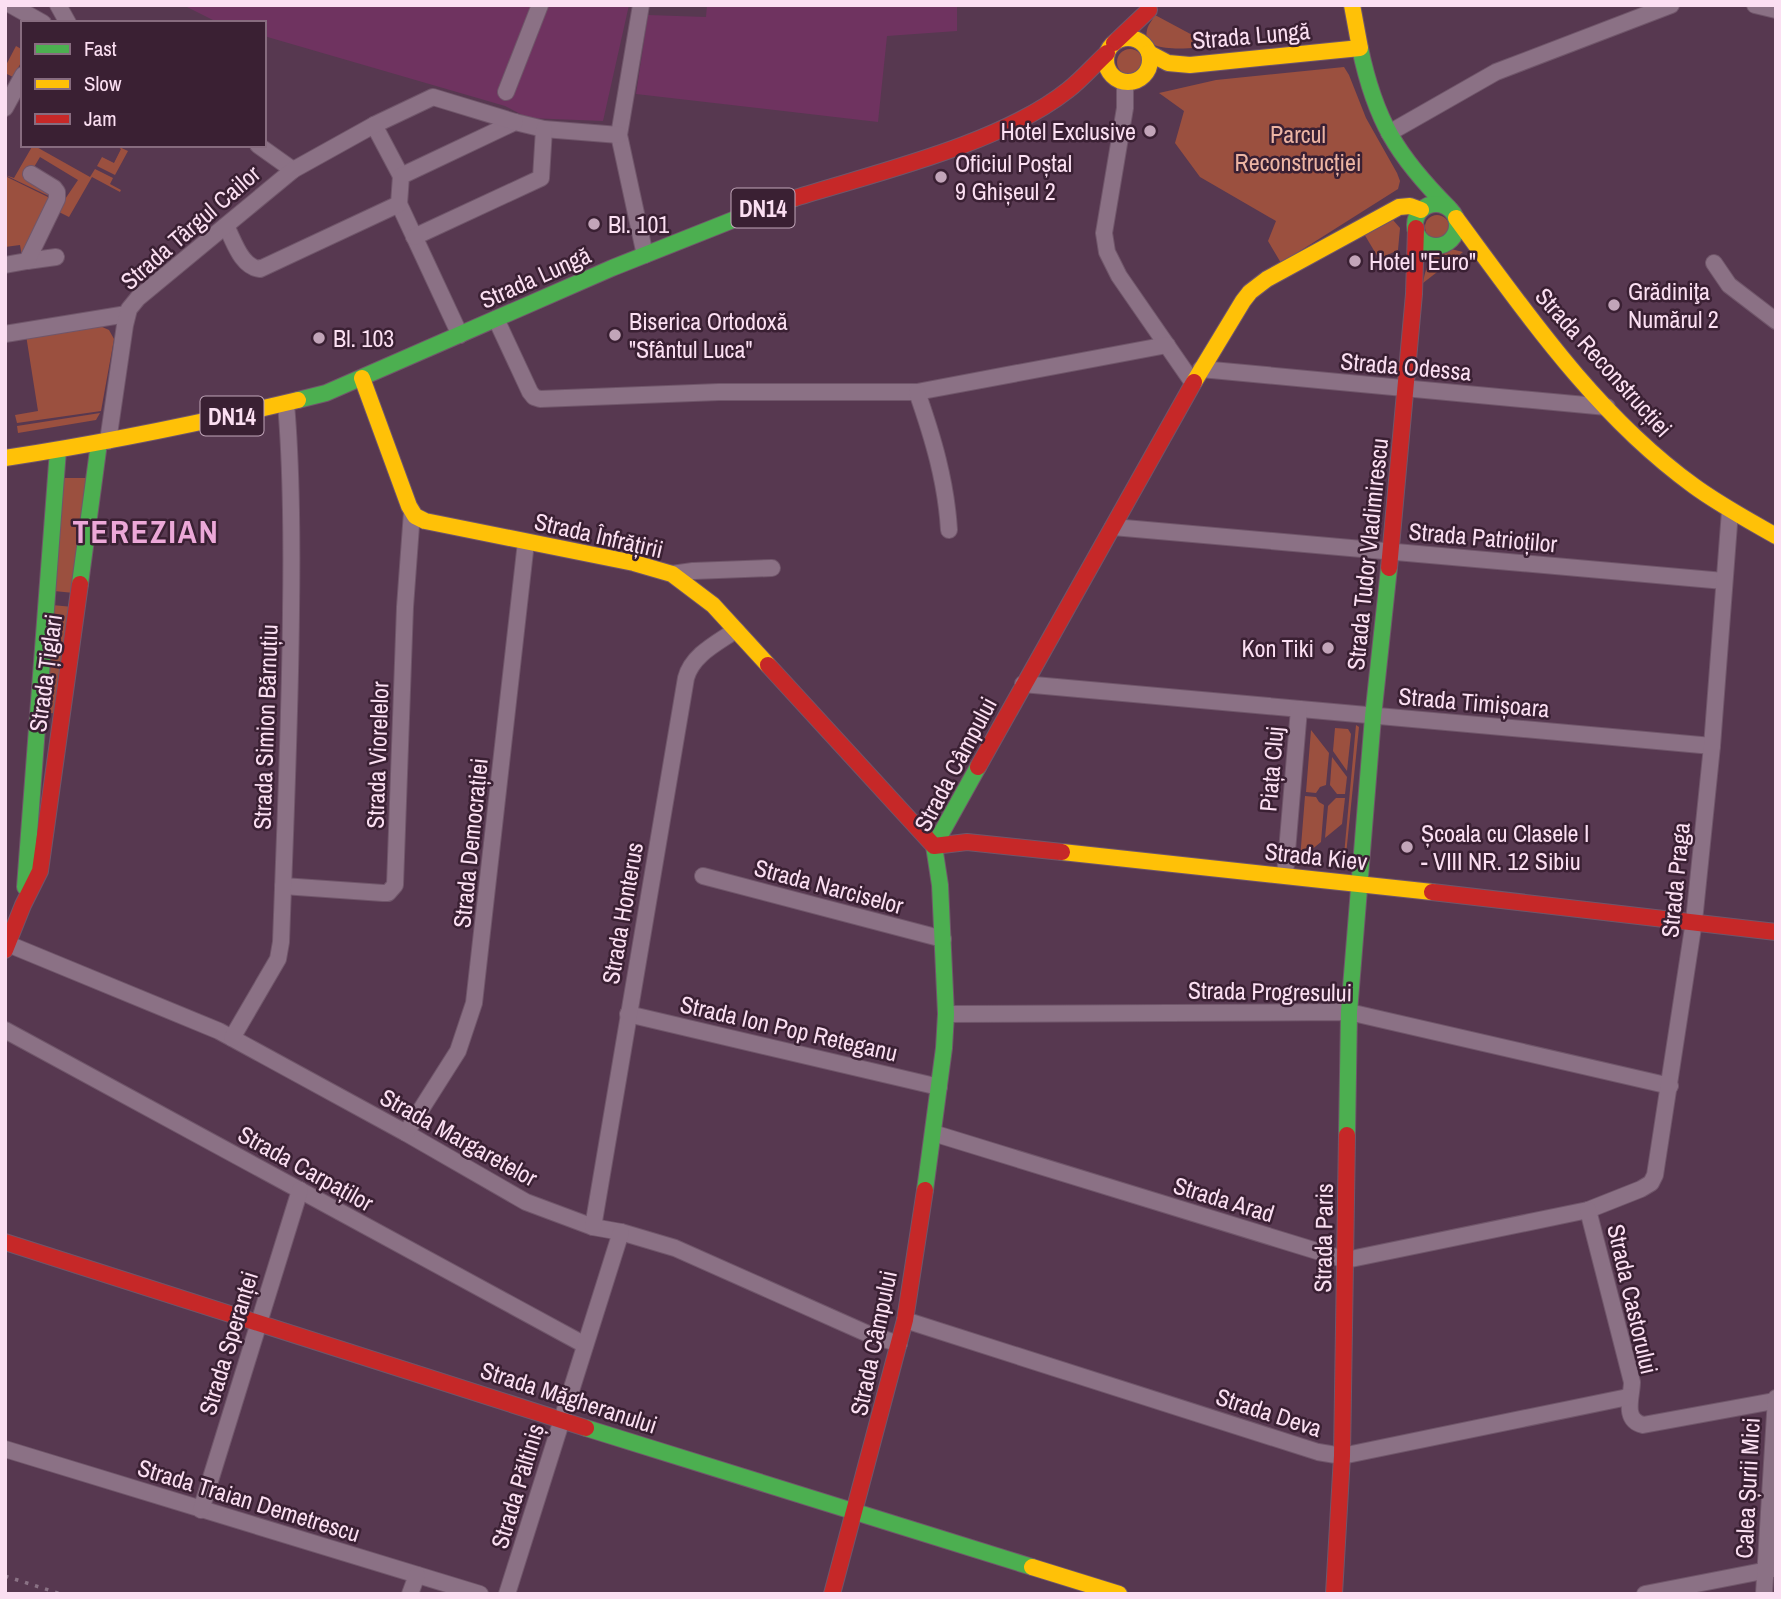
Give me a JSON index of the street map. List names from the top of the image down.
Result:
{
  "streets": {
    "street": [
      "Strada Lungă",
      "DN14",
      "Strada Târgul Cailor",
      "Strada Reconstrucției",
      "Strada Odessa",
      "Strada Înfrățirii",
      "Strada Patrioților",
      "Strada Tudor Vladimirescu",
      "Strada Țiglari",
      "Strada Timișoara",
      "Strada Simion Bărnuțiu",
      "Strada Viorelelor",
      "Strada Câmpului",
      "Piața Cluj",
      "Strada Democrației",
      "Strada Kiev",
      "Strada Praga",
      "Strada Narciselor",
      "Strada Honterus",
      "Strada Progresului",
      "Strada Ion Pop Reteganu",
      "Strada Margaretelor",
      "Strada Carpaților",
      "Strada Arad",
      "Strada Paris",
      "Strada Castorului",
      "Strada Speranței",
      "Strada Măgheranului",
      "Strada Deva",
      "Strada Păltiniș",
      "Calea Șurii Mici",
      "Strada Traian Demetrescu"
    ]
  },
  "crossings": [
    ["Strada Lungă", "DN14"],
    ["Strada Lungă", "Strada Târgul Cailor"],
    ["Strada Lungă", "Strada Reconstrucției"],
    ["Strada Lungă", "Strada Țiglari"],
    ["Strada Lungă", "Strada Simion Bărnuțiu"],
    ["Strada Târgul Cailor", "Strada Țiglari"],
    ["Strada Reconstrucției", "Strada Odessa"],
    ["Strada Reconstrucției", "Strada Tudor Vladimirescu"],
    ["Strada Reconstrucției", "Strada Câmpului"],
    ["Strada Reconstrucției", "Strada Praga"],
    ["Strada Odessa", "Strada Tudor Vladimirescu"],
    ["Strada Odessa", "Strada Câmpului"],
    ["Strada Înfrățirii", "Strada Viorelelor"],
    ["Strada Înfrățirii", "Strada Câmpului"],
    ["Strada Înfrățirii", "Strada Democrației"],
    ["Strada Înfrățirii", "Strada Kiev"],
    ["Strada Înfrățirii", "Strada Honterus"],
    ["Strada Patrioților", "Strada Tudor Vladimirescu"],
    ["Strada Patrioților", "Strada Câmpului"],
    ["Strada Patrioților", "Strada Praga"],
    ["Strada Tudor Vladimirescu", "Strada Timișoara"],
    ["Strada Tudor Vladimirescu", "Strada Câmpului"],
    ["Strada Tudor Vladimirescu", "Strada Kiev"],
    ["Strada Tudor Vladimirescu", "Strada Paris"],
    ["Strada Țiglari", "Strada Margaretelor"],
    ["Strada Timișoara", "Strada Câmpului"],
    ["Strada Timișoara", "Piața Cluj"],
    ["Strada Timișoara", "Strada Praga"],
    ["Strada Simion Bărnuțiu", "Strada Viorelelor"],
    ["Strada Simion Bărnuțiu", "Strada Margaretelor"],
    ["Strada Câmpului", "Strada Kiev"],
    ["Strada Câmpului", "Strada Narciselor"],
    ["Strada Câmpului", "Strada Progresului"],
    ["Strada Câmpului", "Strada Ion Pop Reteganu"],
    ["Strada Câmpului", "Strada Margaretelor"],
    ["Strada Câmpului", "Strada Arad"],
    ["Strada Câmpului", "Strada Măgheranului"],
    ["Strada Câmpului", "Strada Deva"],
    ["Piața Cluj", "Strada Kiev"],
    ["Strada Democrației", "Strada Margaretelor"],
    ["Strada Kiev", "Strada Praga"],
    ["Strada Kiev", "Strada Paris"],
    ["Strada Praga", "Strada Progresului"],
    ["Strada Praga", "Strada Arad"],
    ["Strada Praga", "Strada Castorului"],
    ["Strada Honterus", "Strada Ion Pop Reteganu"],
    ["Strada Honterus", "Strada Margaretelor"],
    ["Strada Progresului", "Strada Paris"],
    ["Strada Margaretelor", "Strada Păltiniș"],
    ["Strada Carpaților", "Strada Speranței"],
    ["Strada Carpaților", "Strada Păltiniș"],
    ["Strada Arad", "Strada Paris"],
    ["Strada Arad", "Strada Castorului"],
    ["Strada Paris", "Strada Deva"],
    ["Strada Castorului", "Strada Deva"],
    ["Strada Castorului", "Calea Șurii Mici"],
    ["Strada Speranței", "Strada Măgheranului"],
    ["Strada Speranței", "Strada Traian Demetrescu"],
    ["Strada Măgheranului", "Strada Păltiniș"]
  ],
  "districts": ["TEREZIAN"],
  "parks": ["Parcul Reconstrucției"],
  "places": [
    "Hotel Exclusive",
    "Oficiul Poștal 9 Ghișeul 2",
    "Bl. 101",
    "Hotel \"Euro\"",
    "Grădiniţa Numărul 2",
    "Biserica Ortodoxă \"Sfântul Luca\"",
    "Bl. 103",
    "Kon Tiki",
    "Școala cu Clasele I - VIII NR. 12 Sibiu"
  ],
  "legend": ["Fast", "Slow", "Jam"]
}
